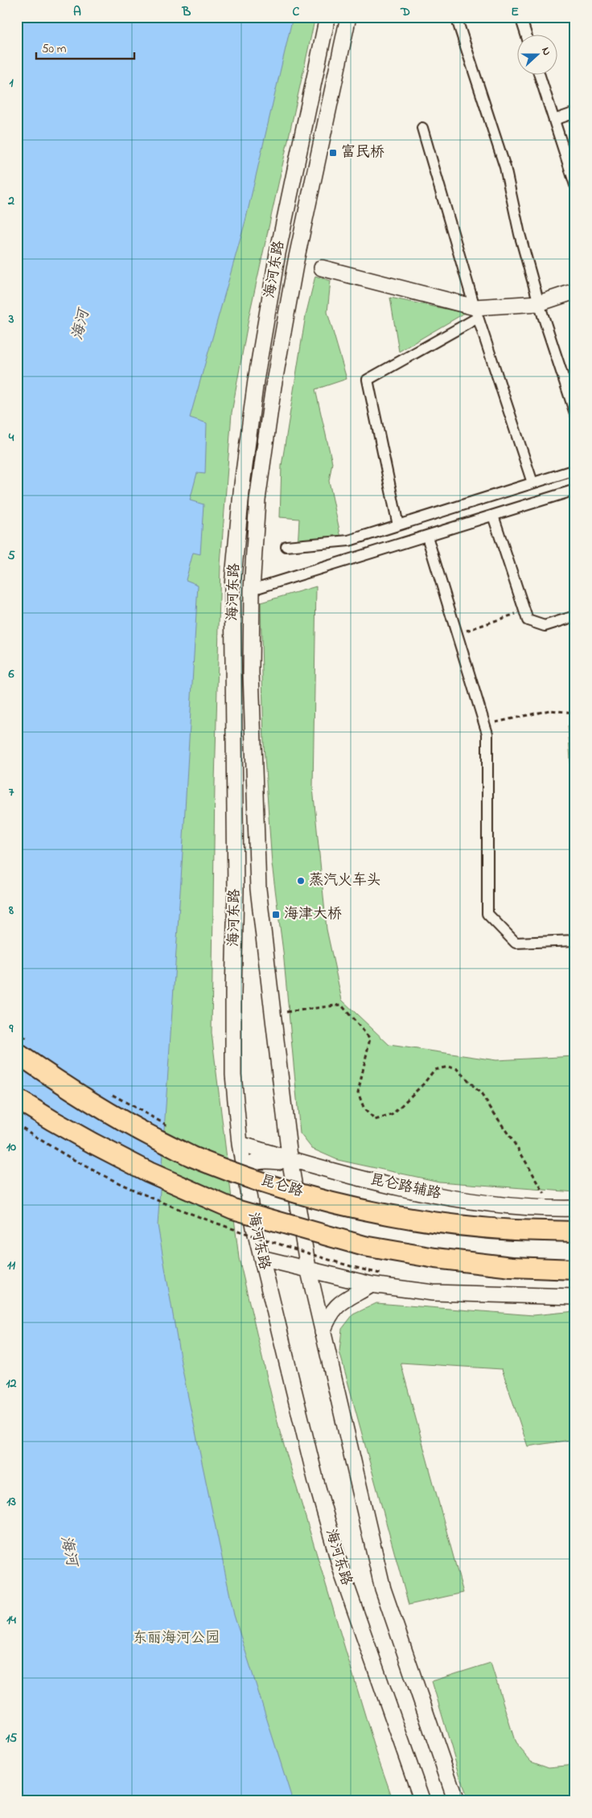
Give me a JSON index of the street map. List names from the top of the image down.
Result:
{
  "streets": {
    "highway": ["昆仑路"],
    "main road": ["海河东路", "昆仑路辅路"]
  },
  "crossings": [
    ["海河东路", "昆仑路辅路"]
  ],
  "water": ["海河"],
  "parks": ["东丽海河公园"],
  "places": {
    "transit": ["富民桥", "海津大桥"],
    "other": ["蒸汽火车头"]
  },
  "scale_bar": "50 m",
  "north": "right",
  "grid": {
    "columns": [
      "A",
      "B",
      "C",
      "D",
      "E"
    ],
    "rows": [
      "1",
      "2",
      "3",
      "4",
      "5",
      "6",
      "7",
      "8",
      "9",
      "10",
      "11",
      "12",
      "13",
      "14",
      "15"
    ]
  }
}
